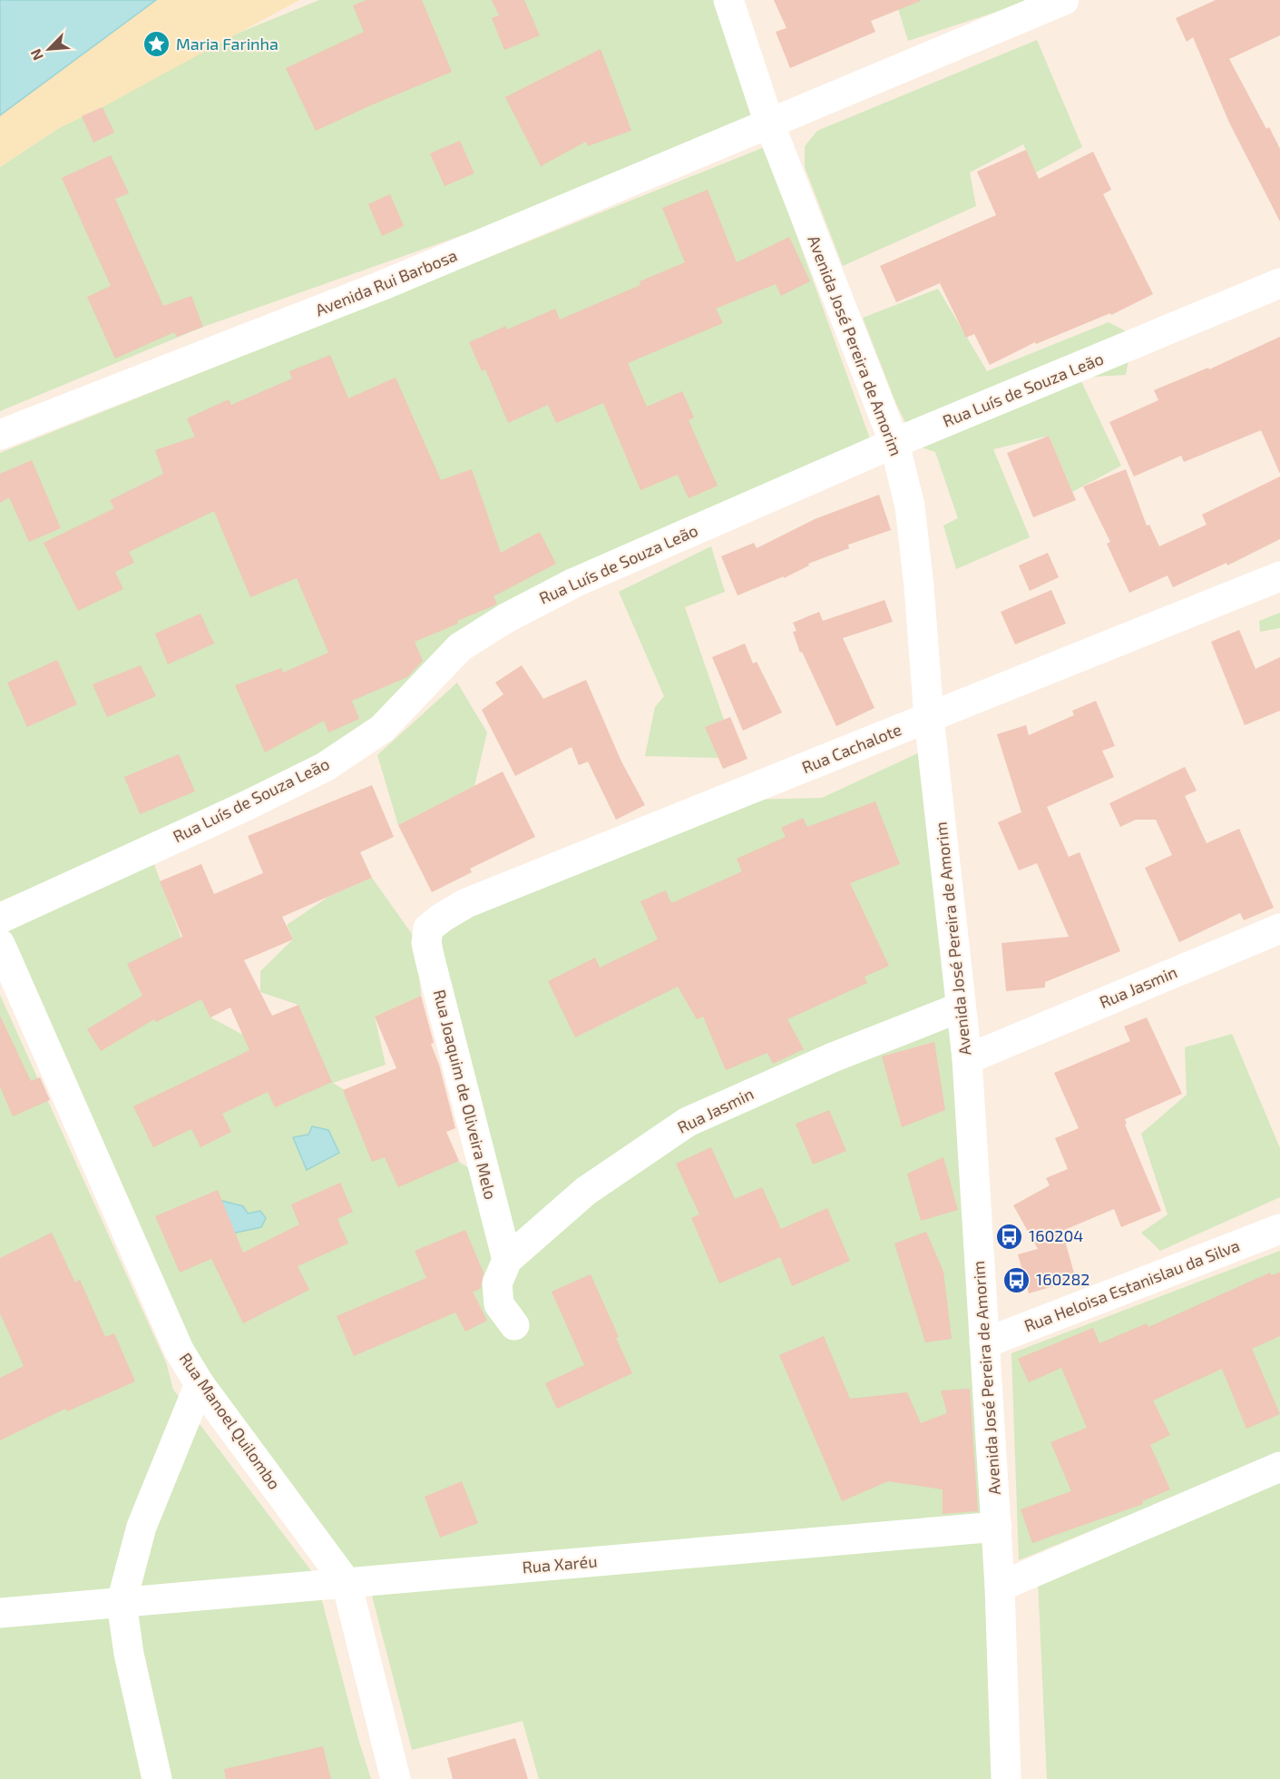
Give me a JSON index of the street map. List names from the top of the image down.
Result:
{
  "streets": {
    "street": [
      "Avenida Rui Barbosa",
      "Avenida José Pereira de Amorim",
      "Rua Luís de Souza Leão",
      "Rua Cachalote",
      "Rua Jasmin",
      "Rua Joaquim de Oliveira Melo",
      "Rua Heloisa Estanislau da Silva",
      "Rua Manoel Quilombo",
      "Rua Xaréu"
    ]
  },
  "crossings": [
    ["Avenida Rui Barbosa", "Avenida José Pereira de Amorim"],
    ["Avenida José Pereira de Amorim", "Rua Luís de Souza Leão"],
    ["Avenida José Pereira de Amorim", "Rua Cachalote"],
    ["Avenida José Pereira de Amorim", "Rua Jasmin"],
    ["Avenida José Pereira de Amorim", "Rua Heloisa Estanislau da Silva"],
    ["Avenida José Pereira de Amorim", "Rua Xaréu"],
    ["Rua Cachalote", "Rua Joaquim de Oliveira Melo"],
    ["Rua Jasmin", "Rua Joaquim de Oliveira Melo"],
    ["Rua Manoel Quilombo", "Rua Xaréu"]
  ],
  "places": {
    "place": ["Maria Farinha"],
    "bus stop": ["160204", "160282"]
  },
  "north": "bottom left"
}
